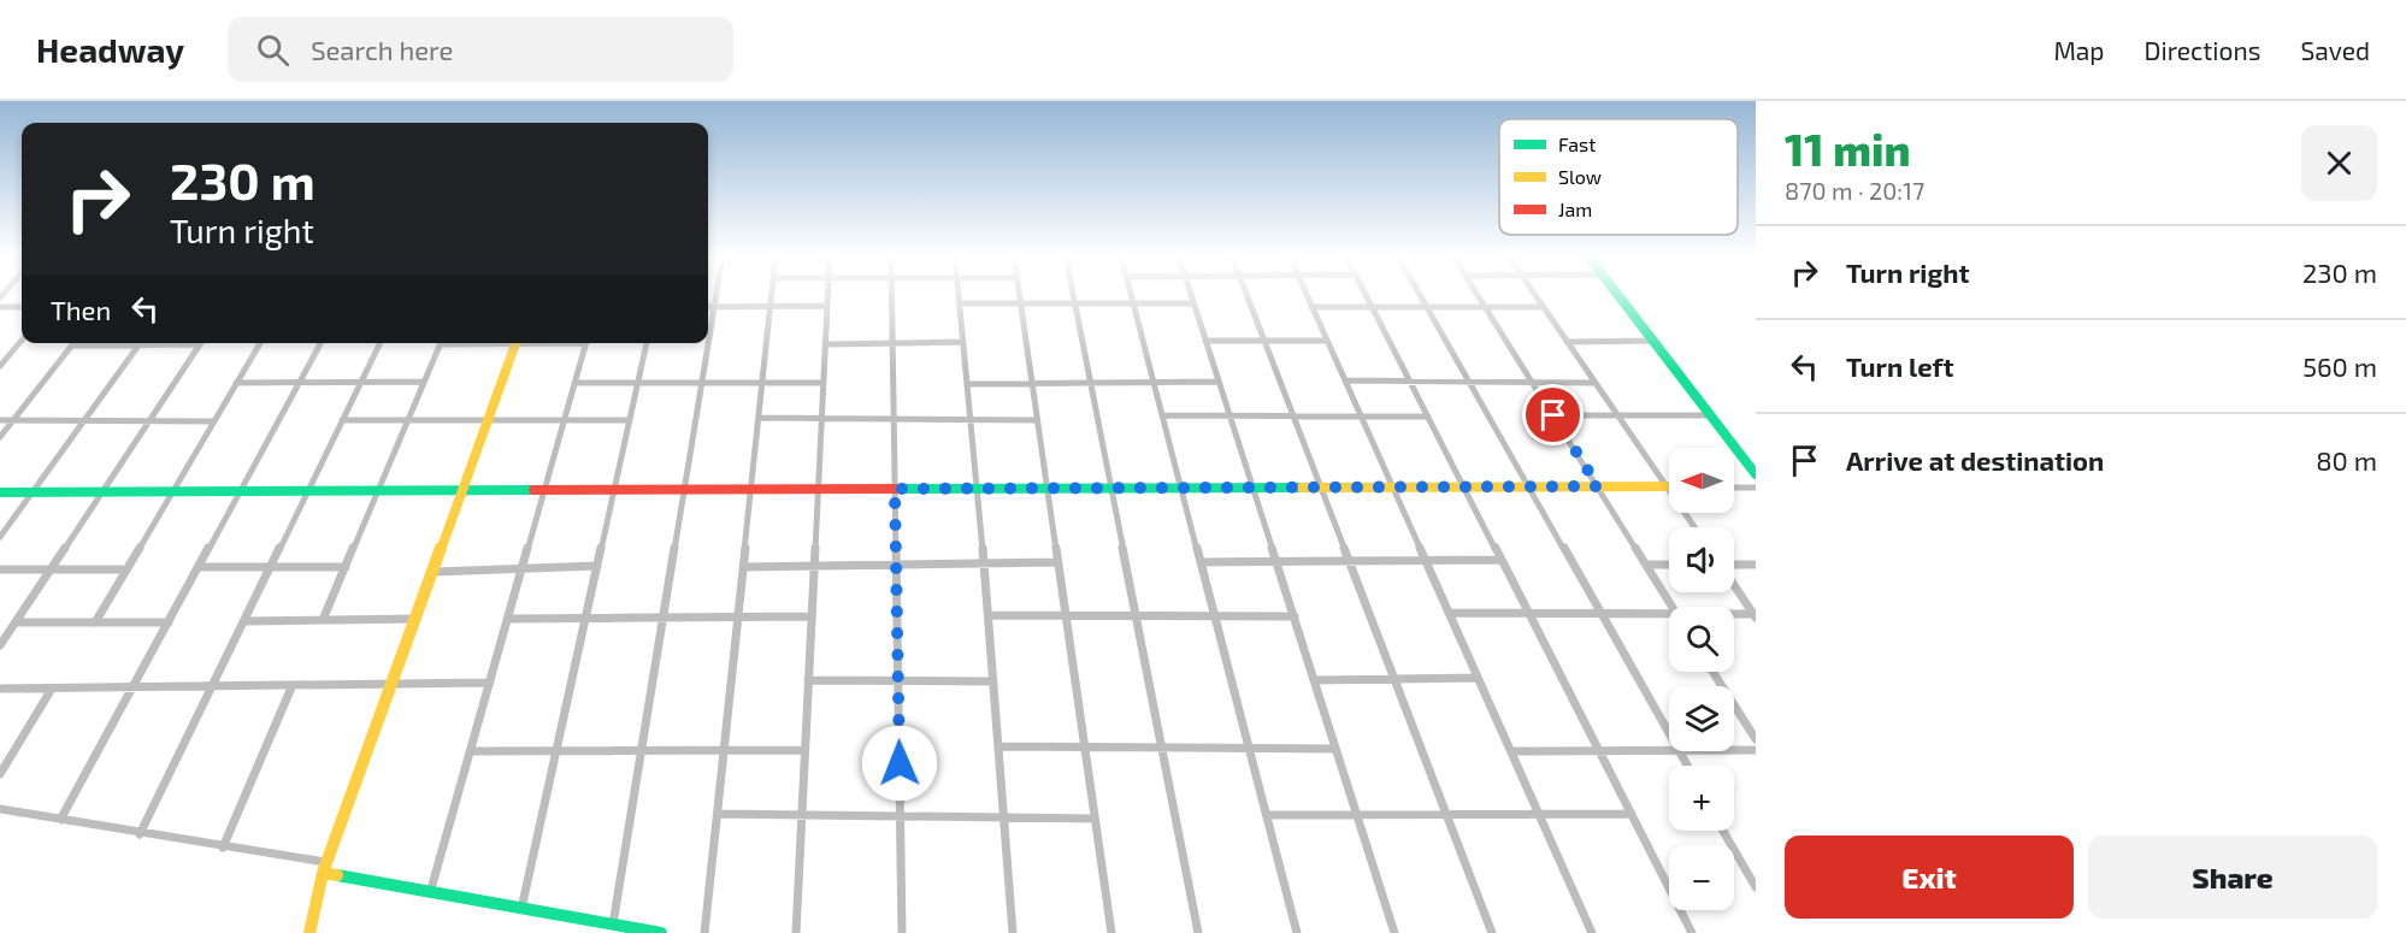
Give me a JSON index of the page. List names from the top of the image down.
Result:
{
  "legend": ["Fast", "Slow", "Jam"],
  "north": "left",
  "page": {
    "header": "Headway",
    "search": "Search here",
    "nav": ["Map", "Directions", "Saved"],
    "heading": ["11 min", "870 m · 20:17"],
    "turn": ["230 m", "Turn right"],
    "list": [
      {
        "name": "Turn right",
        "value": "230 m"
      },
      {
        "name": "Turn left",
        "value": "560 m"
      },
      {
        "name": "Arrive at destination",
        "value": "80 m"
      }
    ],
    "then": "Then",
    "map_buttons": ["+", "−"],
    "buttons": ["Exit", "Share"]
  }
}
